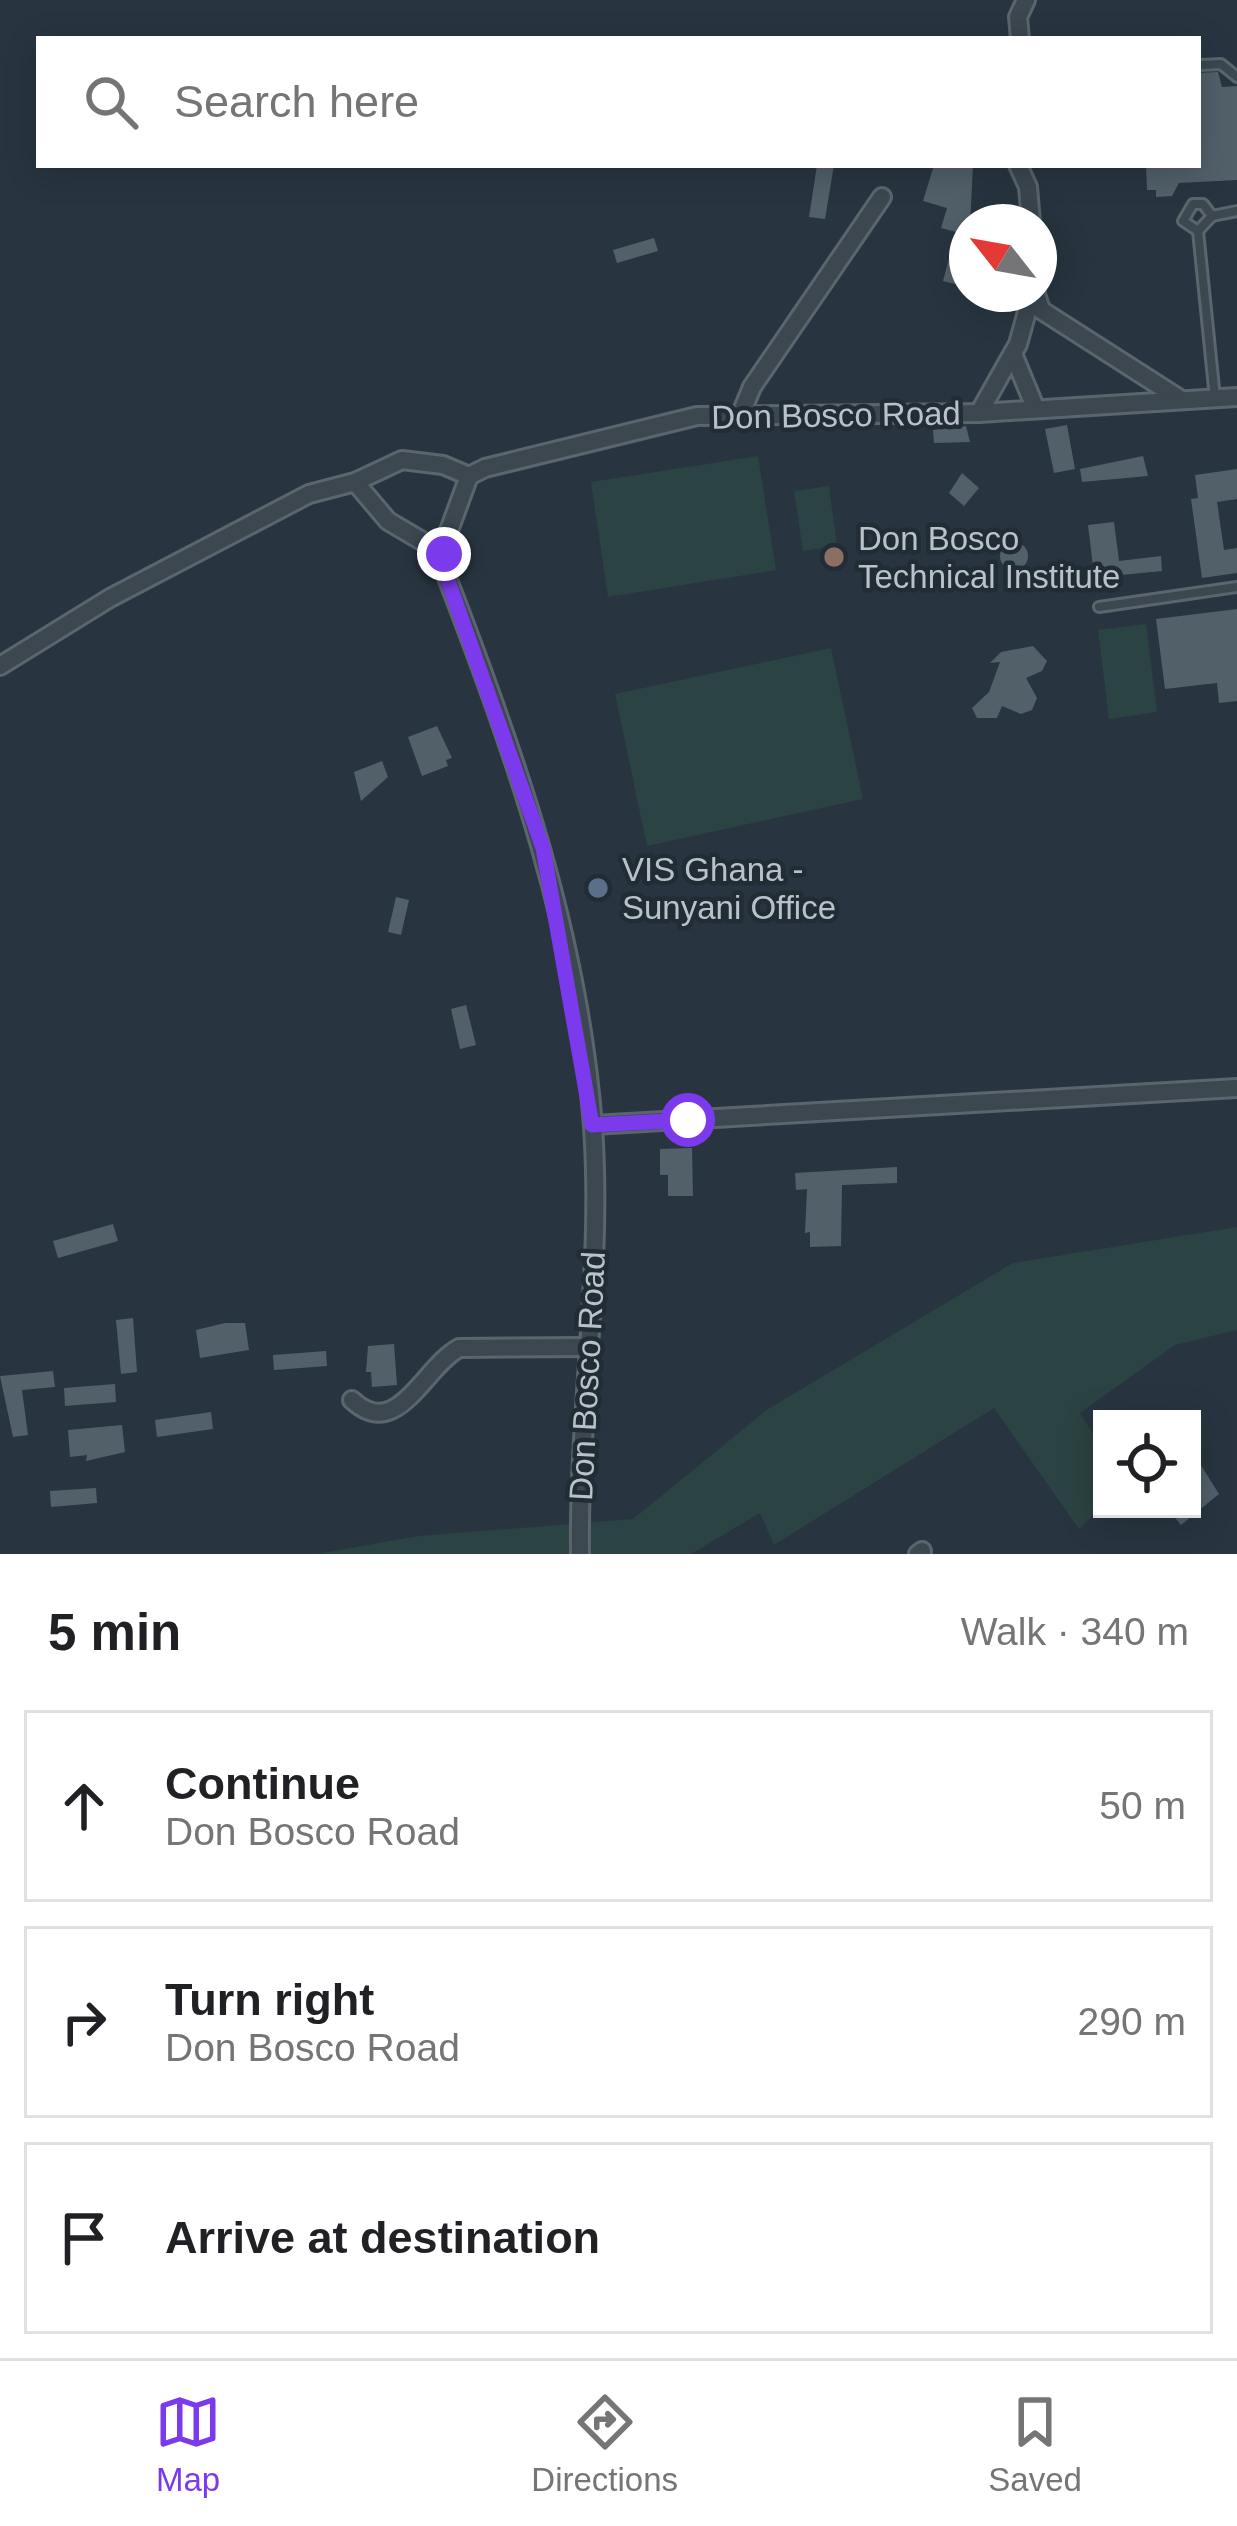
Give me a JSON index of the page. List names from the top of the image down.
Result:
{
  "streets": {
    "street": ["Don Bosco Road"]
  },
  "places": ["Don Bosco Technical Institute", "VIS Ghana - Sunyani Office"],
  "north": "top left",
  "page": {
    "search": "Search here",
    "heading": ["5 min", "Walk · 340 m"],
    "list": [
      ["Continue", "Don Bosco Road", "50 m"],
      ["Turn right", "Don Bosco Road", "290 m"],
      "Arrive at destination"
    ],
    "nav": ["Map", "Directions", "Saved"]
  }
}
